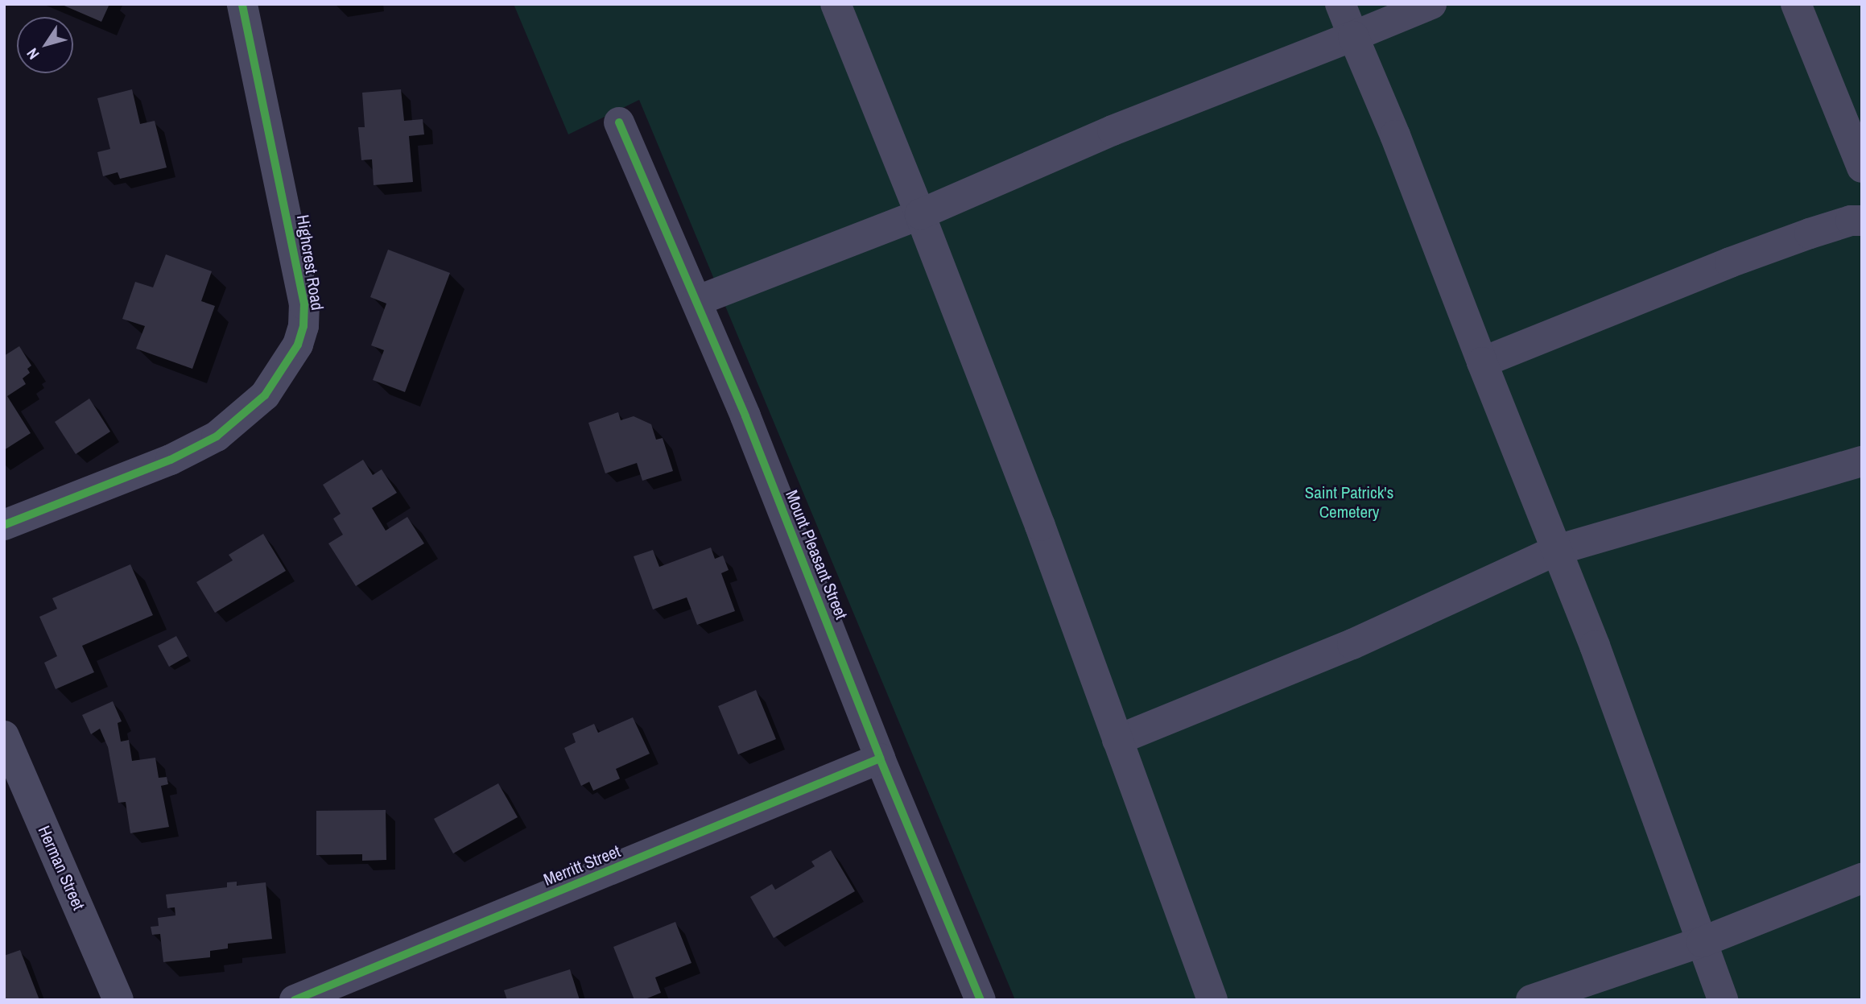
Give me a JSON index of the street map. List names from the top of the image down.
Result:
{
  "streets": {
    "street": [
      "Highcrest Road",
      "Mount Pleasant Street",
      "Merritt Street",
      "Herman Street"
    ]
  },
  "crossings": [
    ["Mount Pleasant Street", "Merritt Street"]
  ],
  "parks": ["Saint Patrick's Cemetery"],
  "north": "bottom left"
}
